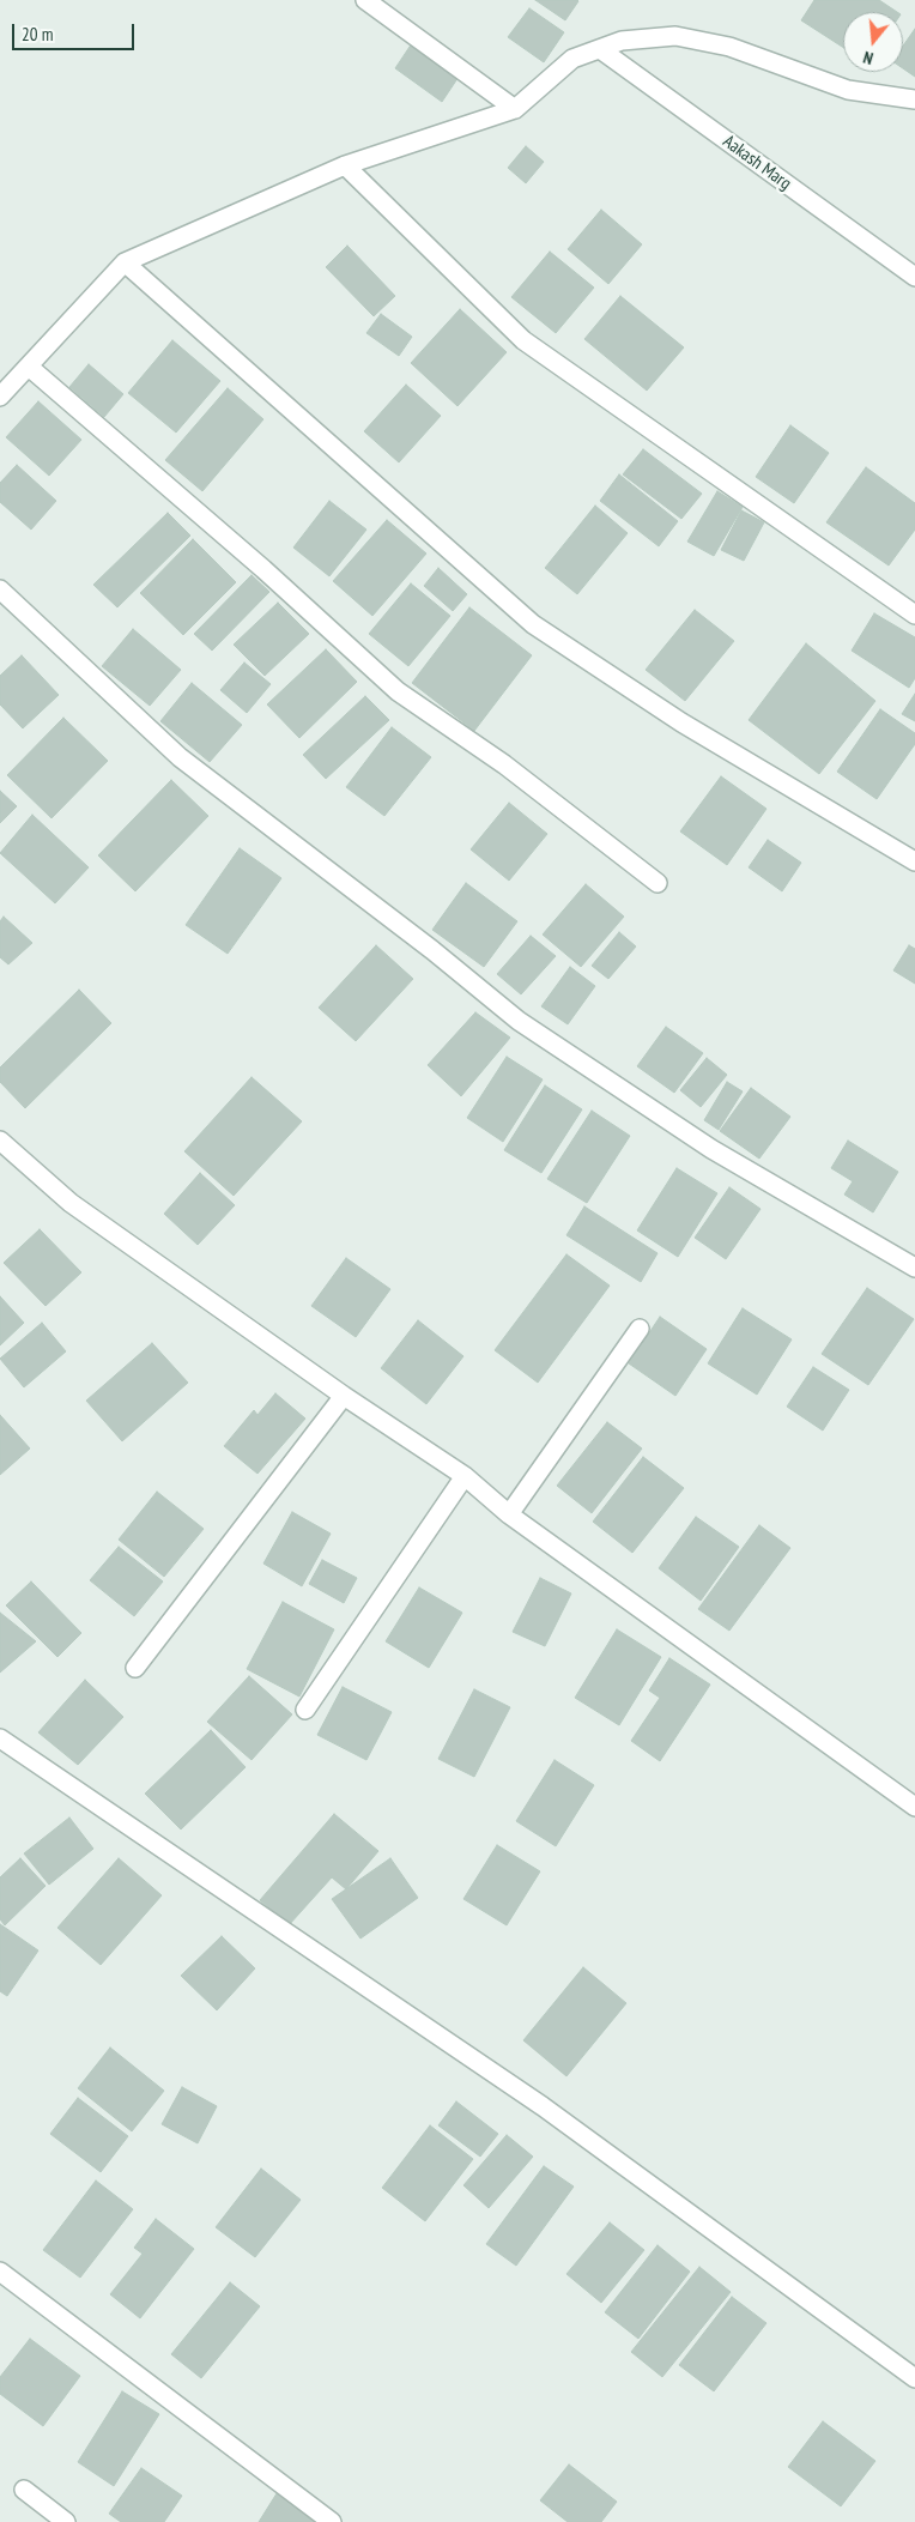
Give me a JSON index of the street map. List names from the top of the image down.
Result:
{
  "streets": {
    "street": ["Aakash Marg"]
  },
  "scale_bar": "20 m",
  "north": "bottom"
}
